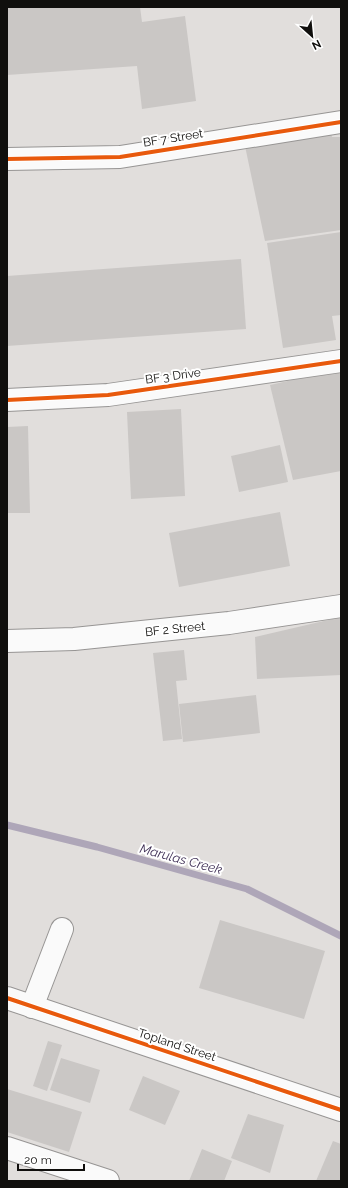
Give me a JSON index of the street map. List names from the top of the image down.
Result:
{
  "streets": {
    "street": [
      "BF 7 Street",
      "BF 3 Drive",
      "BF 2 Street",
      "Topland Street"
    ]
  },
  "water": ["Marulas Creek"],
  "scale_bar": "20 m",
  "north": "bottom right"
}
